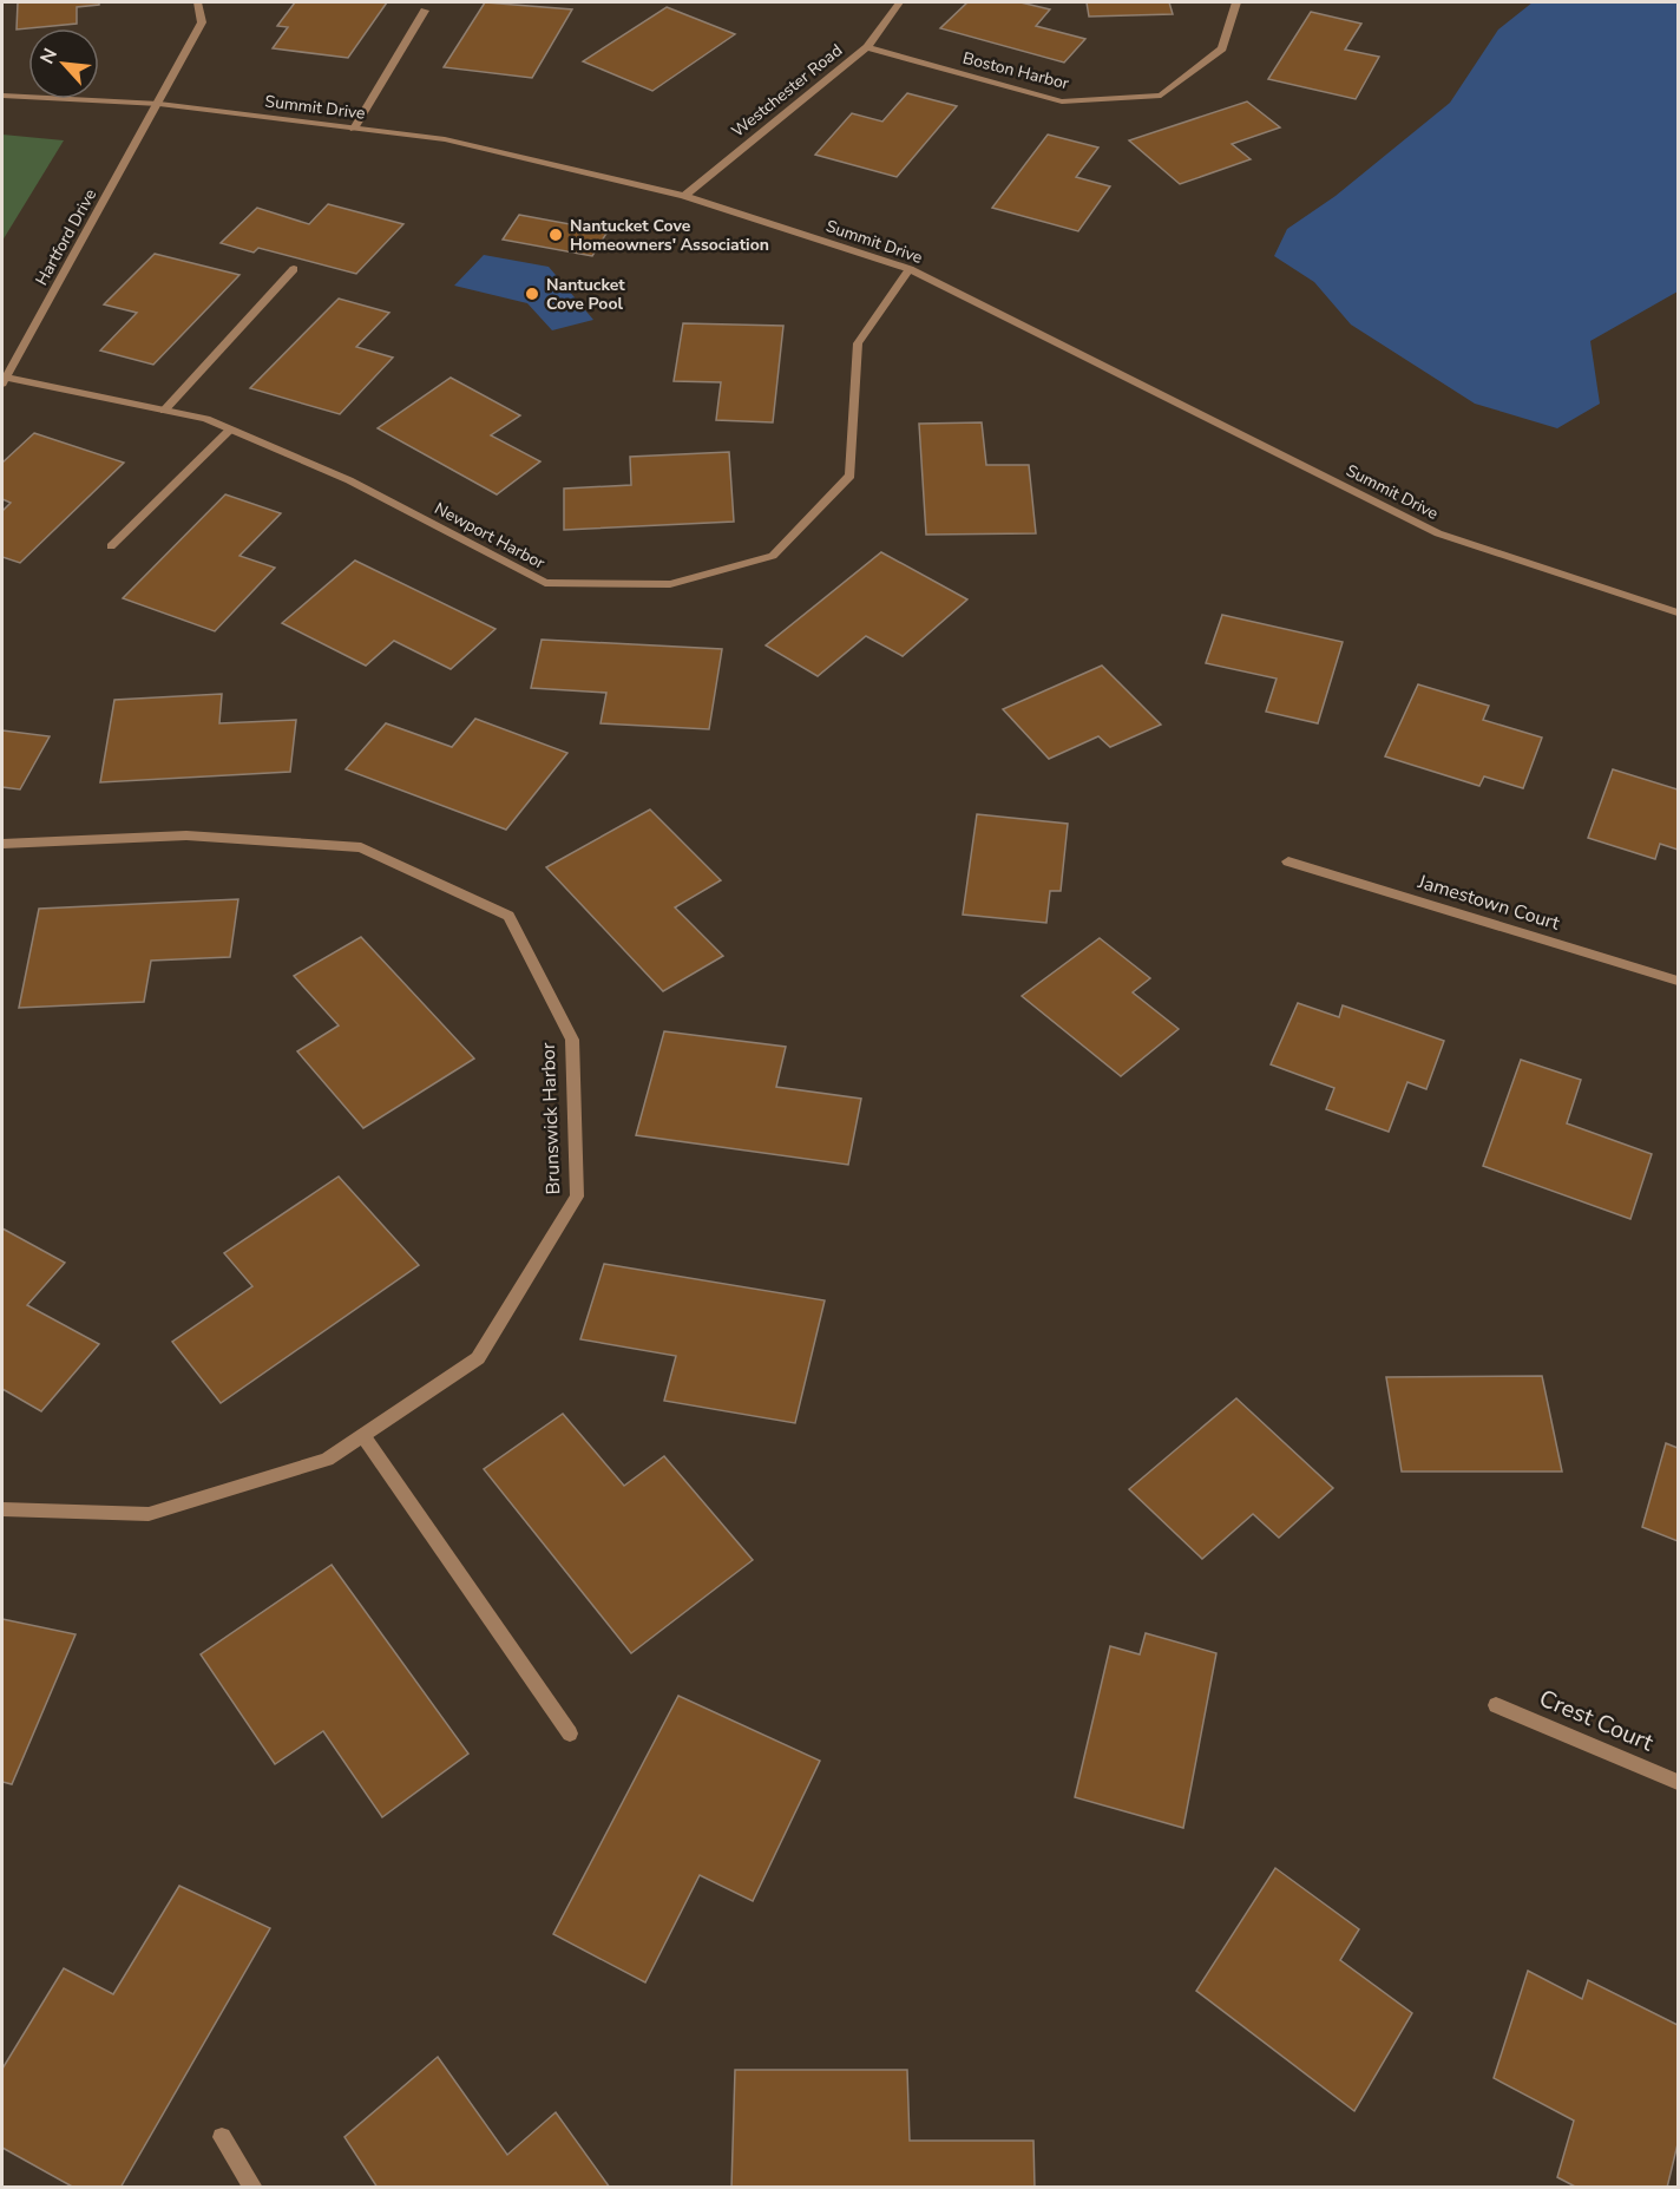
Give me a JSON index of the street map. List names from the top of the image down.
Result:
{
  "streets": {
    "street": [
      "Boston Harbor",
      "Westchester Road",
      "Summit Drive",
      "Hartford Drive",
      "Newport Harbor",
      "Jamestown Court",
      "Brunswick Harbor",
      "Crest Court"
    ]
  },
  "crossings": [
    ["Boston Harbor", "Westchester Road"],
    ["Westchester Road", "Summit Drive"],
    ["Summit Drive", "Hartford Drive"],
    ["Summit Drive", "Newport Harbor"],
    ["Hartford Drive", "Newport Harbor"]
  ],
  "places": ["Nantucket Cove Homeowners' Association", "Nantucket Cove Pool"],
  "north": "top left"
}
